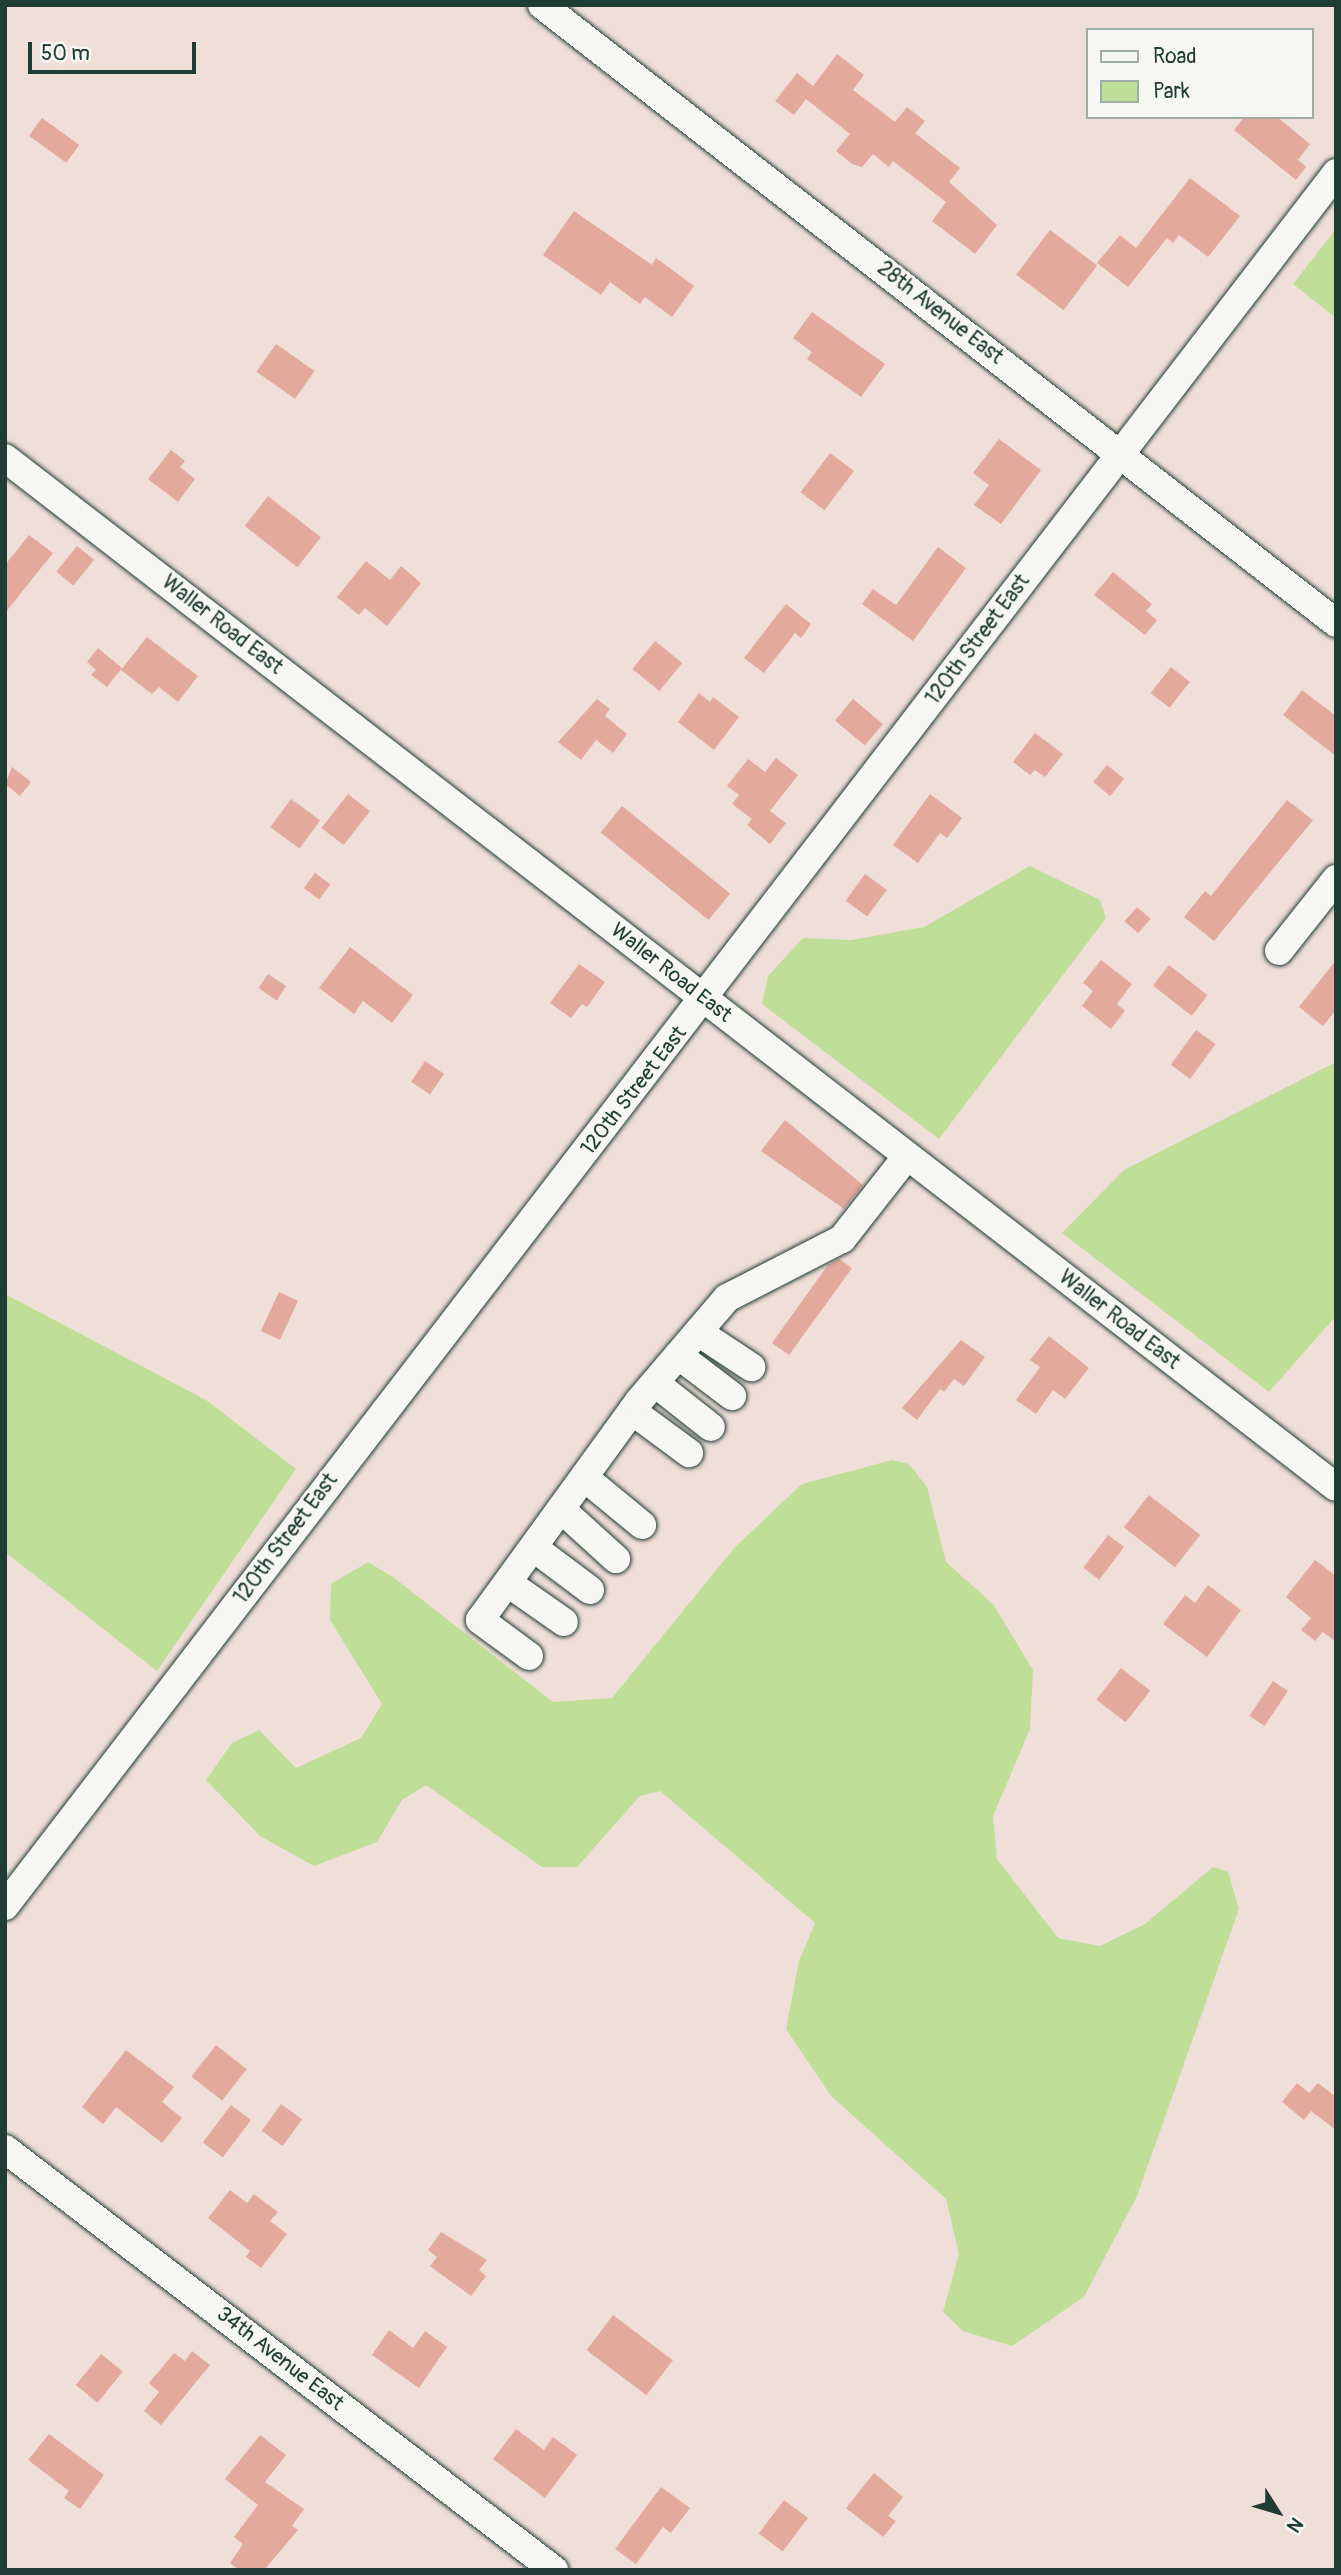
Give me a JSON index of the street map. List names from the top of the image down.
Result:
{
  "streets": {
    "street": [
      "28th Avenue East",
      "Waller Road East",
      "120th Street East",
      "34th Avenue East"
    ]
  },
  "crossings": [
    ["28th Avenue East", "120th Street East"],
    ["Waller Road East", "120th Street East"]
  ],
  "legend": ["Road", "Park"],
  "scale_bar": "50 m",
  "north": "bottom right"
}
